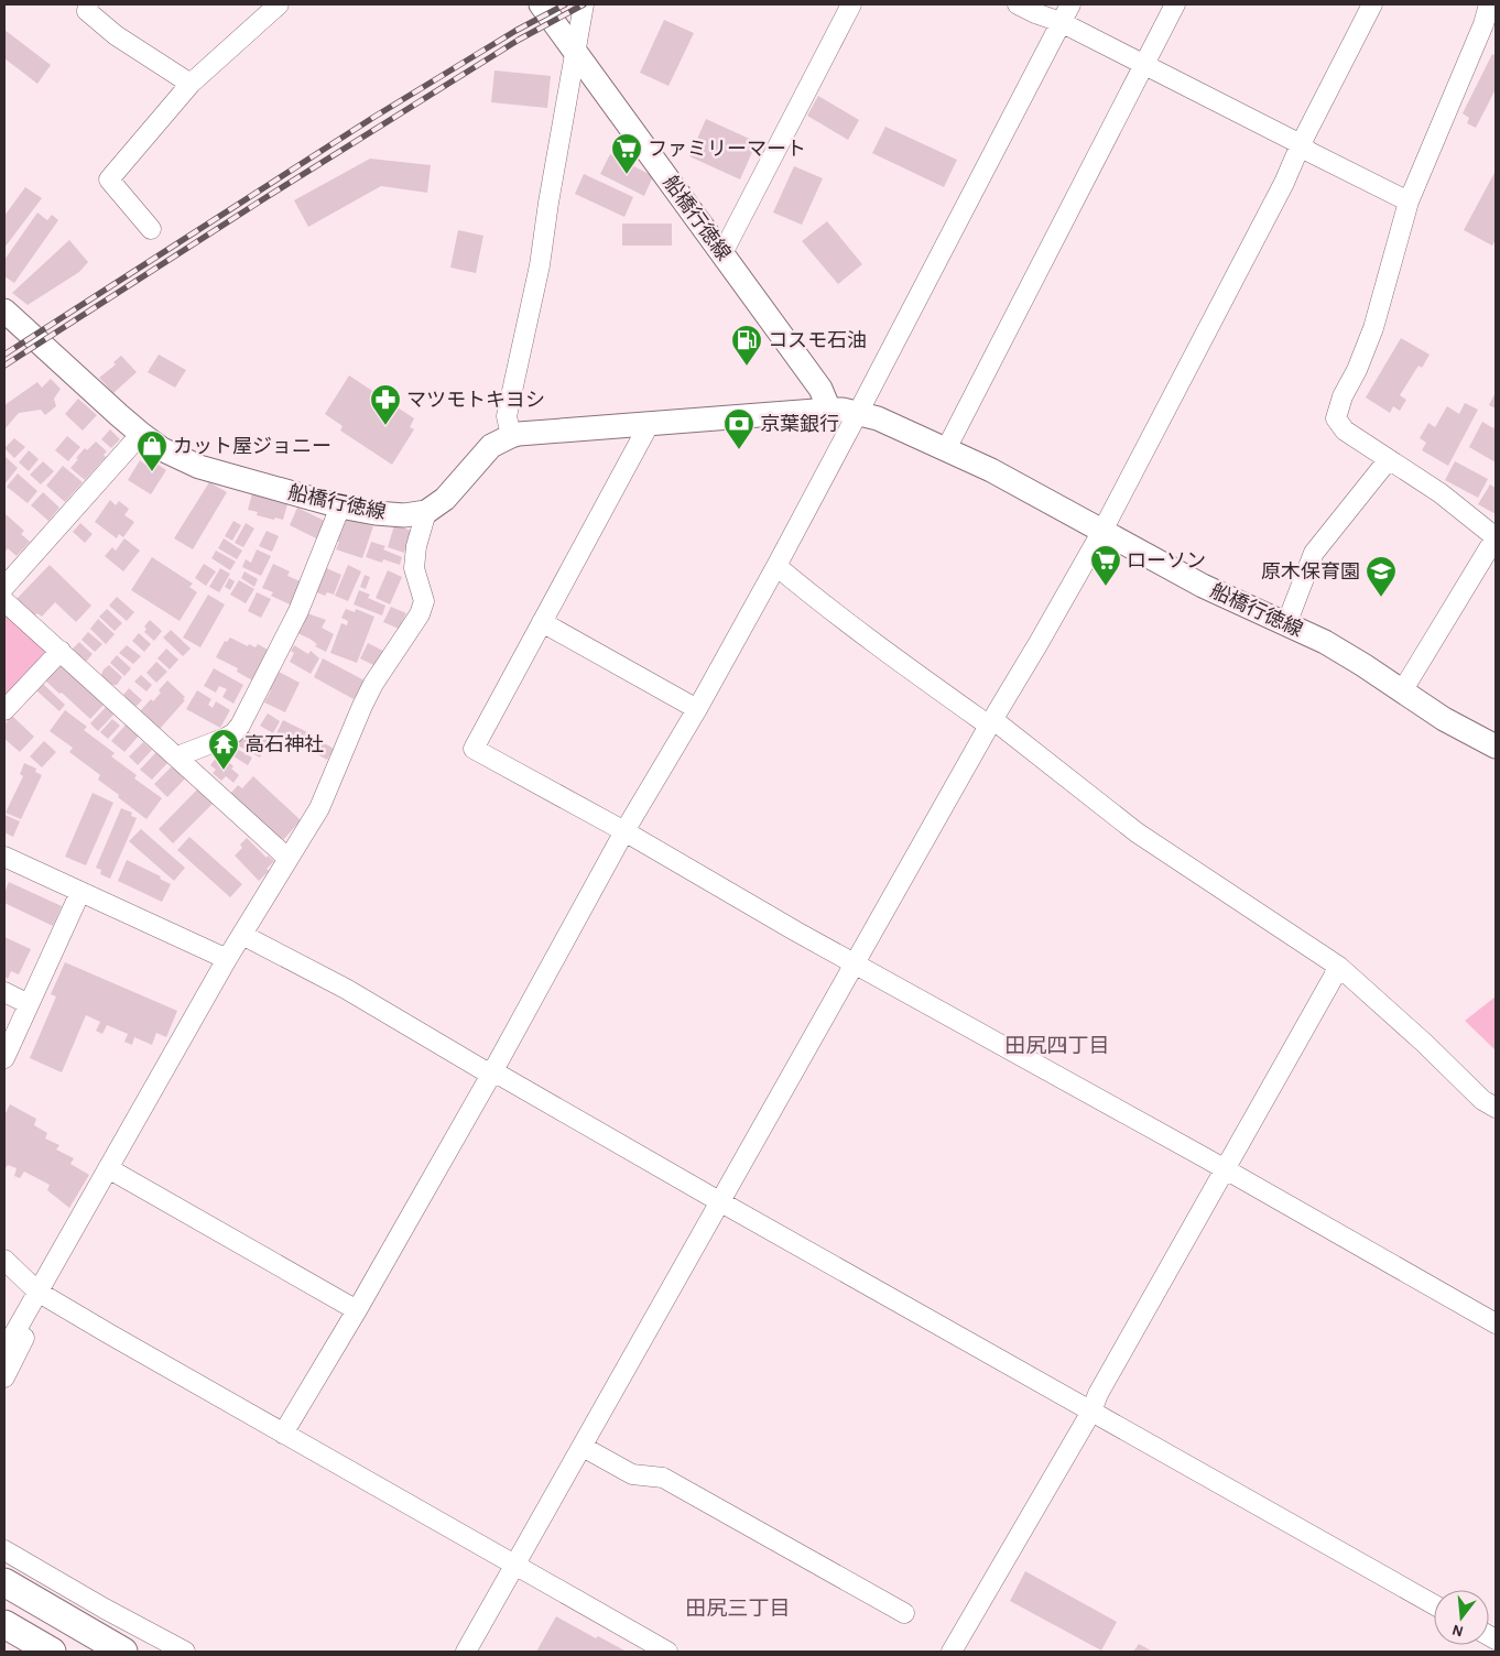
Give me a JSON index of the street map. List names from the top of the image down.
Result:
{
  "streets": {
    "main road": ["船橋行徳線"]
  },
  "districts": ["田尻四丁目", "田尻三丁目"],
  "places": {
    "supermarket": ["ファミリーマート", "ローソン"],
    "fuel station": ["コスモ石油"],
    "pharmacy": ["マツモトキヨシ"],
    "bank": ["京葉銀行"],
    "shop": ["カット屋ジョニー"],
    "school or university": ["原木保育園"],
    "temple": ["高石神社"]
  },
  "north": "bottom"
}
